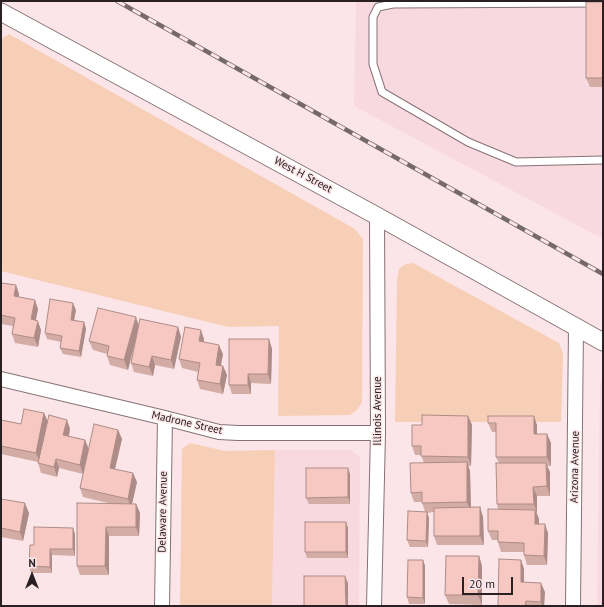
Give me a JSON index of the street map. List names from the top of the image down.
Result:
{
  "streets": {
    "street": [
      "West H Street",
      "Illinois Avenue",
      "Madrone Street",
      "Arizona Avenue",
      "Delaware Avenue"
    ]
  },
  "crossings": [
    ["West H Street", "Illinois Avenue"],
    ["West H Street", "Arizona Avenue"],
    ["Illinois Avenue", "Madrone Street"],
    ["Madrone Street", "Delaware Avenue"]
  ],
  "scale_bar": "20 m",
  "north": "top"
}
